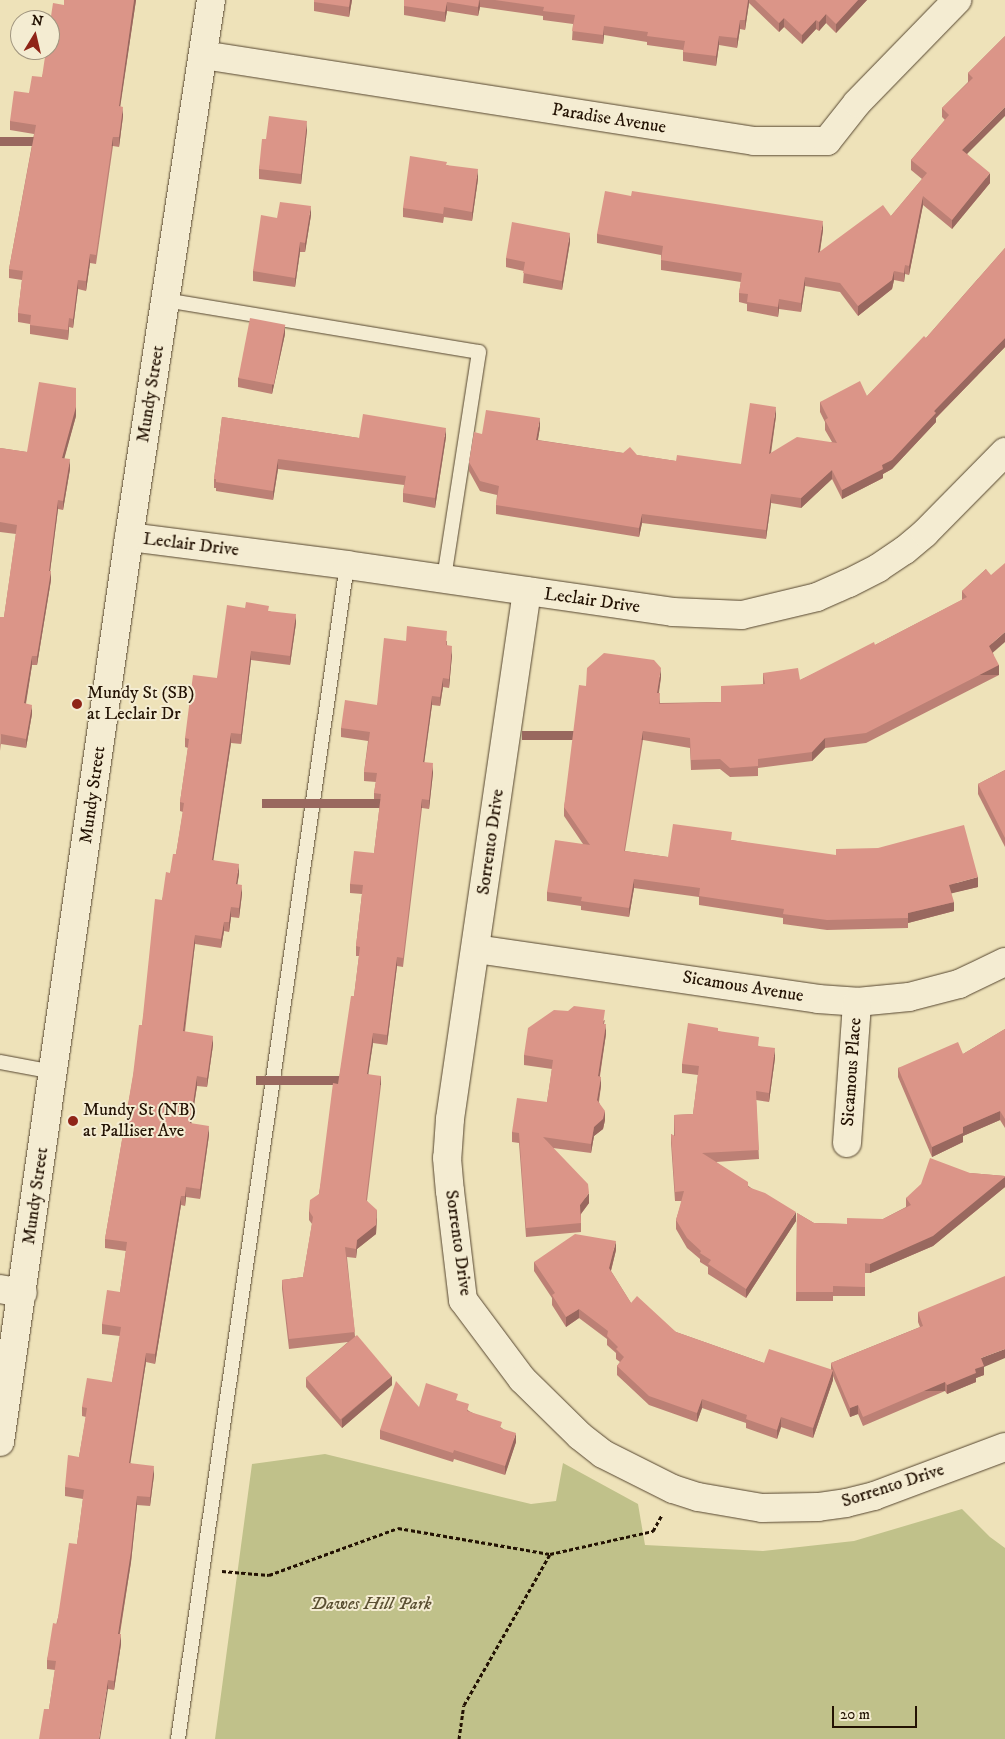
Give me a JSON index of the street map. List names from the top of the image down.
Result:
{
  "streets": {
    "street": [
      "Paradise Avenue",
      "Mundy Street",
      "Leclair Drive",
      "Sorrento Drive",
      "Sicamous Avenue",
      "Sicamous Place"
    ]
  },
  "crossings": [
    ["Paradise Avenue", "Mundy Street"],
    ["Mundy Street", "Leclair Drive"],
    ["Leclair Drive", "Sorrento Drive"],
    ["Sorrento Drive", "Sicamous Avenue"],
    ["Sicamous Avenue", "Sicamous Place"]
  ],
  "parks": ["Dawes Hill Park"],
  "places": ["Mundy St (SB) at Leclair Dr", "Mundy St (NB) at Palliser Ave"],
  "scale_bar": "20 m",
  "north": "top"
}
